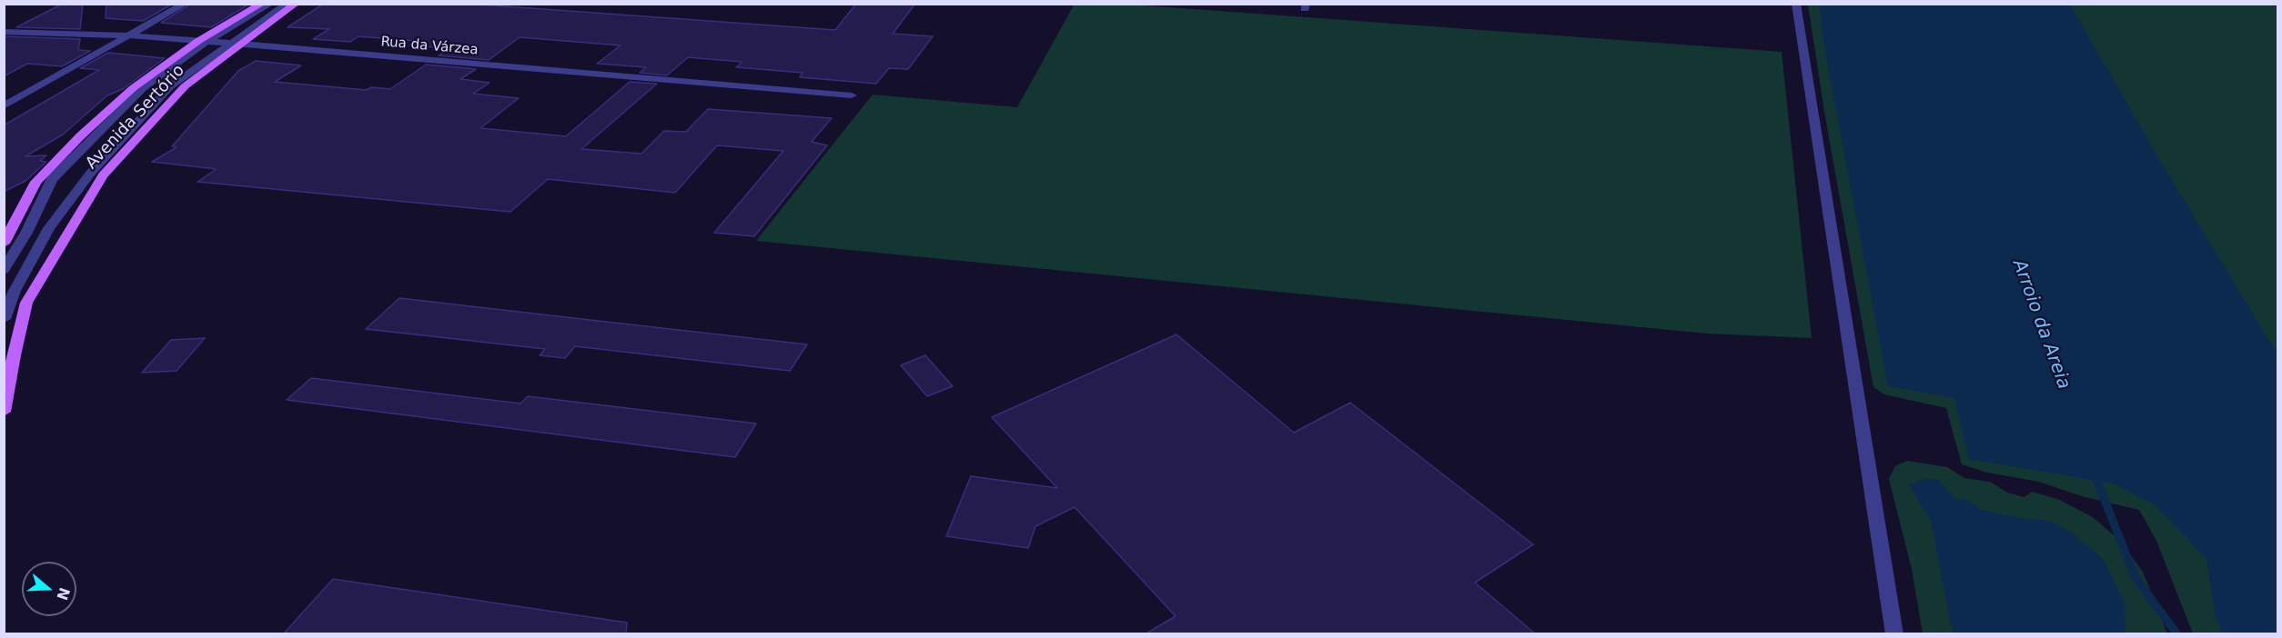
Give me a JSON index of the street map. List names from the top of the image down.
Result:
{
  "streets": {
    "main road": ["Avenida Sertório"],
    "street": ["Rua da Várzea"]
  },
  "crossings": [
    ["Rua da Várzea", "Avenida Sertório"]
  ],
  "water": ["Arroio da Areia"],
  "north": "right"
}
